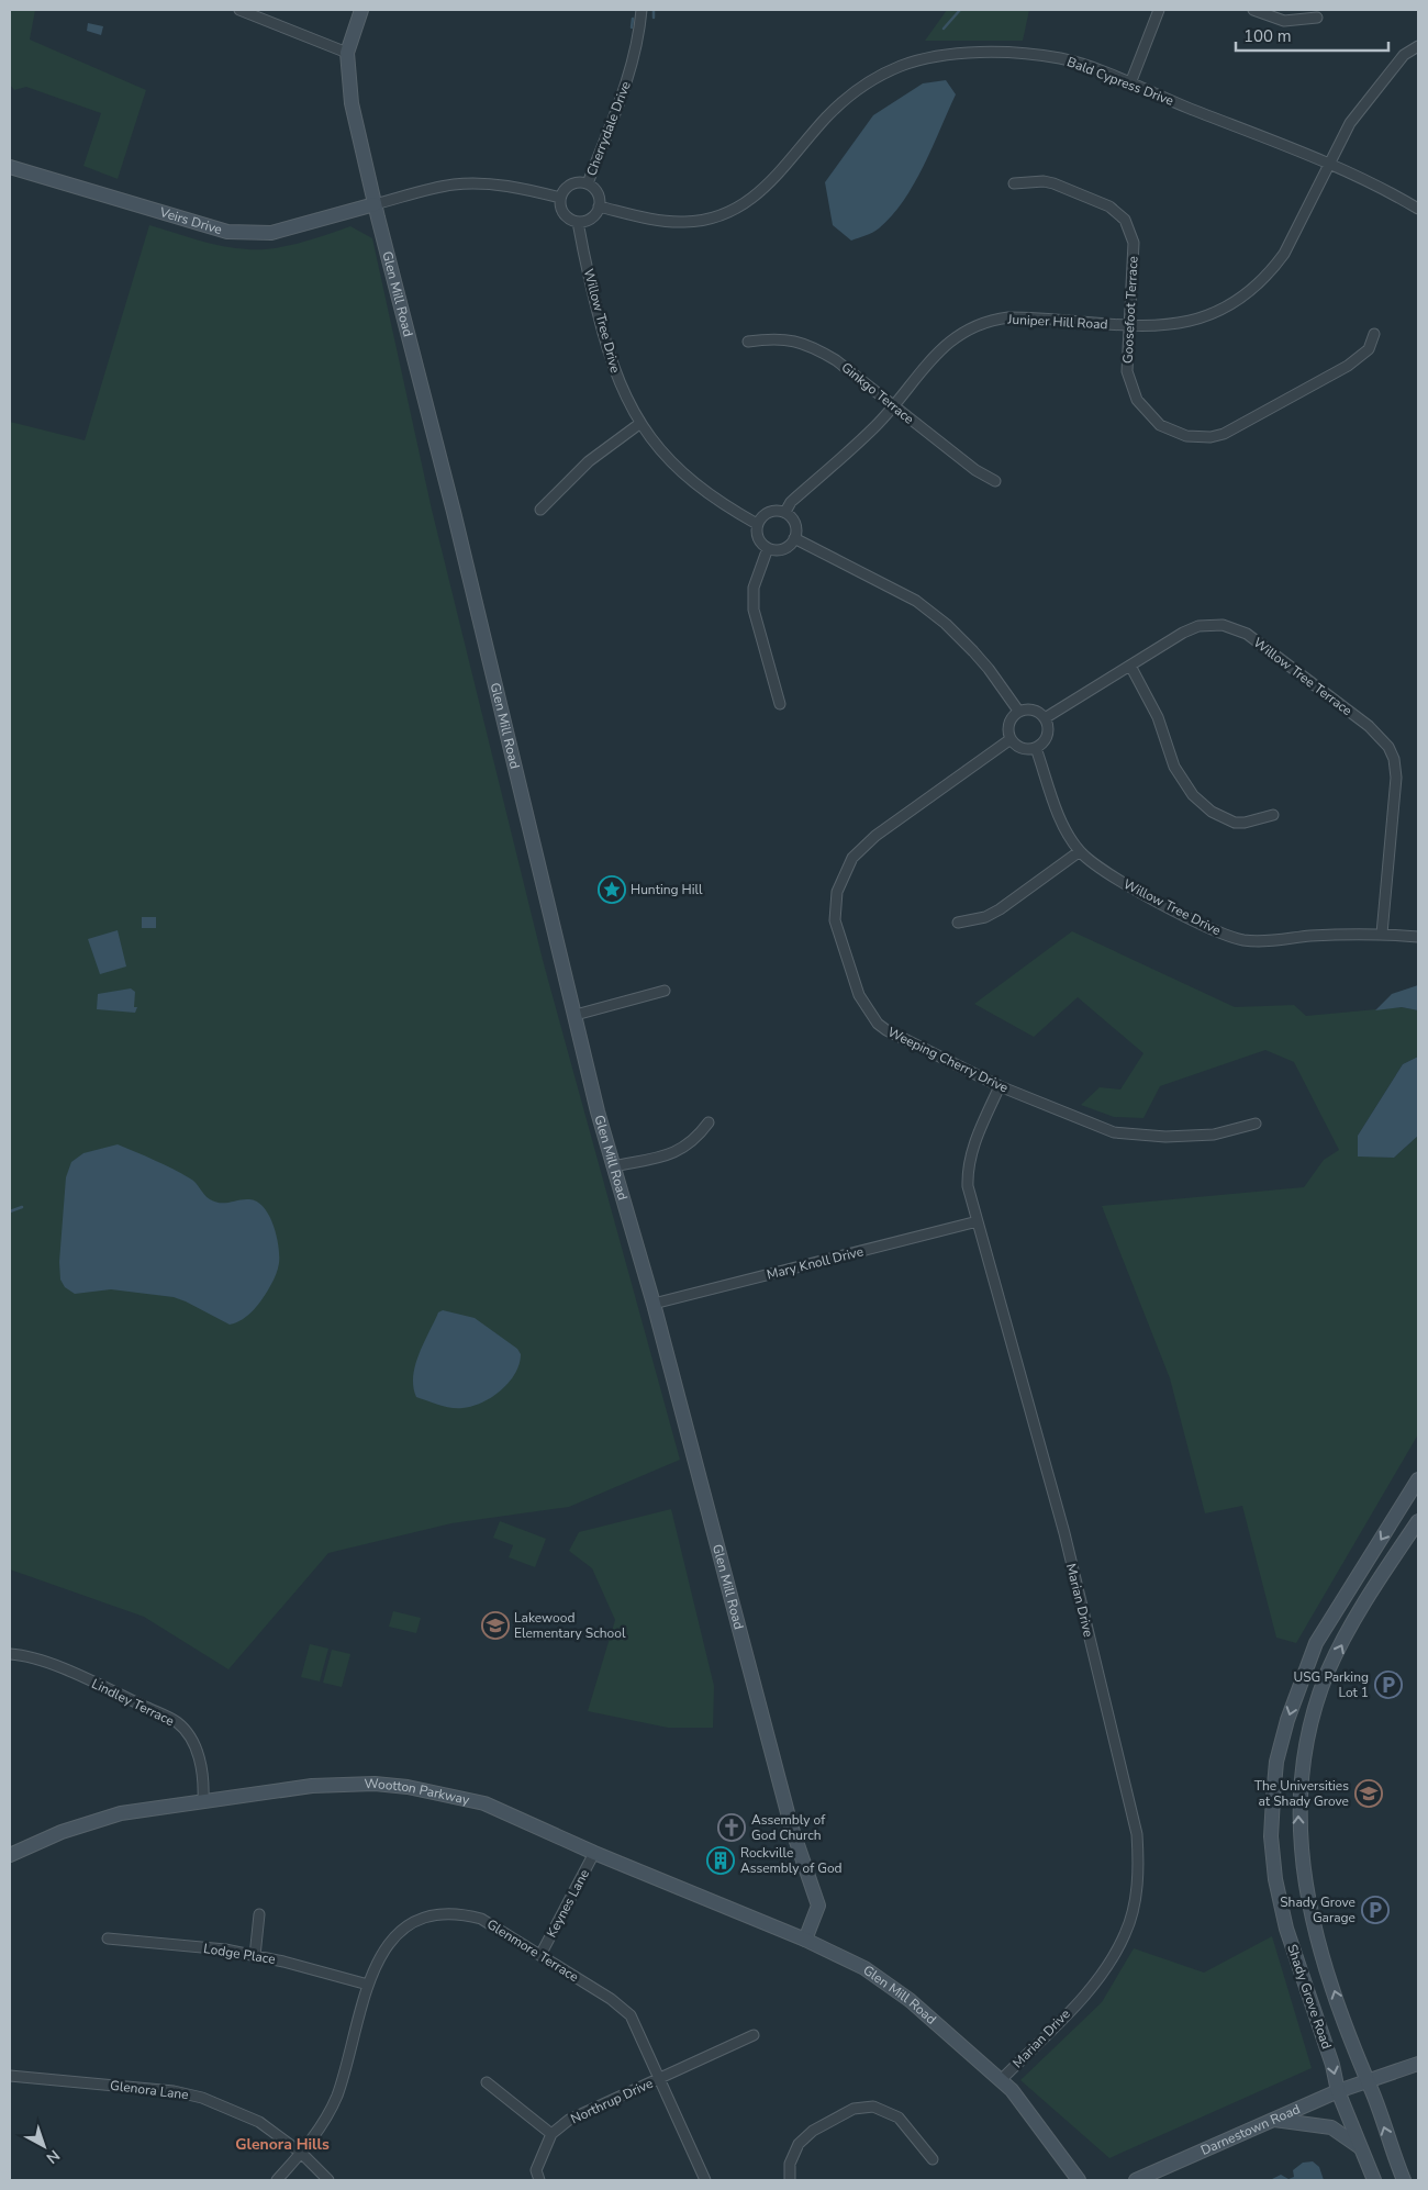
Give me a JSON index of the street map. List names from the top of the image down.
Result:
{
  "streets": {
    "main road": [
      "Veirs Drive",
      "Glen Mill Road",
      "Wootton Parkway",
      "Shady Grove Road",
      "Darnestown Road"
    ],
    "street": [
      "Bald Cypress Drive",
      "Cherrydale Drive",
      "Goosefoot Terrace",
      "Willow Tree Drive",
      "Juniper Hill Road",
      "Ginkgo Terrace",
      "Willow Tree Terrace",
      "Weeping Cherry Drive",
      "Mary Knoll Drive",
      "Marian Drive",
      "Lindley Terrace",
      "Keynes Lane",
      "Glenmore Terrace",
      "Lodge Place",
      "Glenora Lane",
      "Northrup Drive"
    ]
  },
  "crossings": [
    ["Bald Cypress Drive", "Cherrydale Drive"],
    ["Bald Cypress Drive", "Willow Tree Drive"],
    ["Bald Cypress Drive", "Juniper Hill Road"],
    ["Cherrydale Drive", "Willow Tree Drive"],
    ["Veirs Drive", "Glen Mill Road"],
    ["Glen Mill Road", "Mary Knoll Drive"],
    ["Glen Mill Road", "Marian Drive"],
    ["Glen Mill Road", "Wootton Parkway"],
    ["Goosefoot Terrace", "Juniper Hill Road"],
    ["Willow Tree Drive", "Juniper Hill Road"],
    ["Willow Tree Drive", "Willow Tree Terrace"],
    ["Willow Tree Drive", "Weeping Cherry Drive"],
    ["Juniper Hill Road", "Ginkgo Terrace"],
    ["Willow Tree Terrace", "Weeping Cherry Drive"],
    ["Weeping Cherry Drive", "Marian Drive"],
    ["Mary Knoll Drive", "Marian Drive"],
    ["Lindley Terrace", "Wootton Parkway"],
    ["Wootton Parkway", "Keynes Lane"],
    ["Keynes Lane", "Glenmore Terrace"],
    ["Glenmore Terrace", "Lodge Place"],
    ["Glenmore Terrace", "Glenora Lane"],
    ["Glenmore Terrace", "Northrup Drive"],
    ["Shady Grove Road", "Darnestown Road"]
  ],
  "districts": ["Glenora Hills"],
  "places": {
    "place": ["Hunting Hill"],
    "school or university": ["Lakewood Elementary School", "The Universities at Shady Grove"],
    "parking": ["USG Parking Lot 1", "Shady Grove Garage"],
    "church": ["Assembly of God Church"],
    "building": ["Rockville Assembly of God"]
  },
  "scale_bar": "100 m",
  "north": "bottom right"
}
